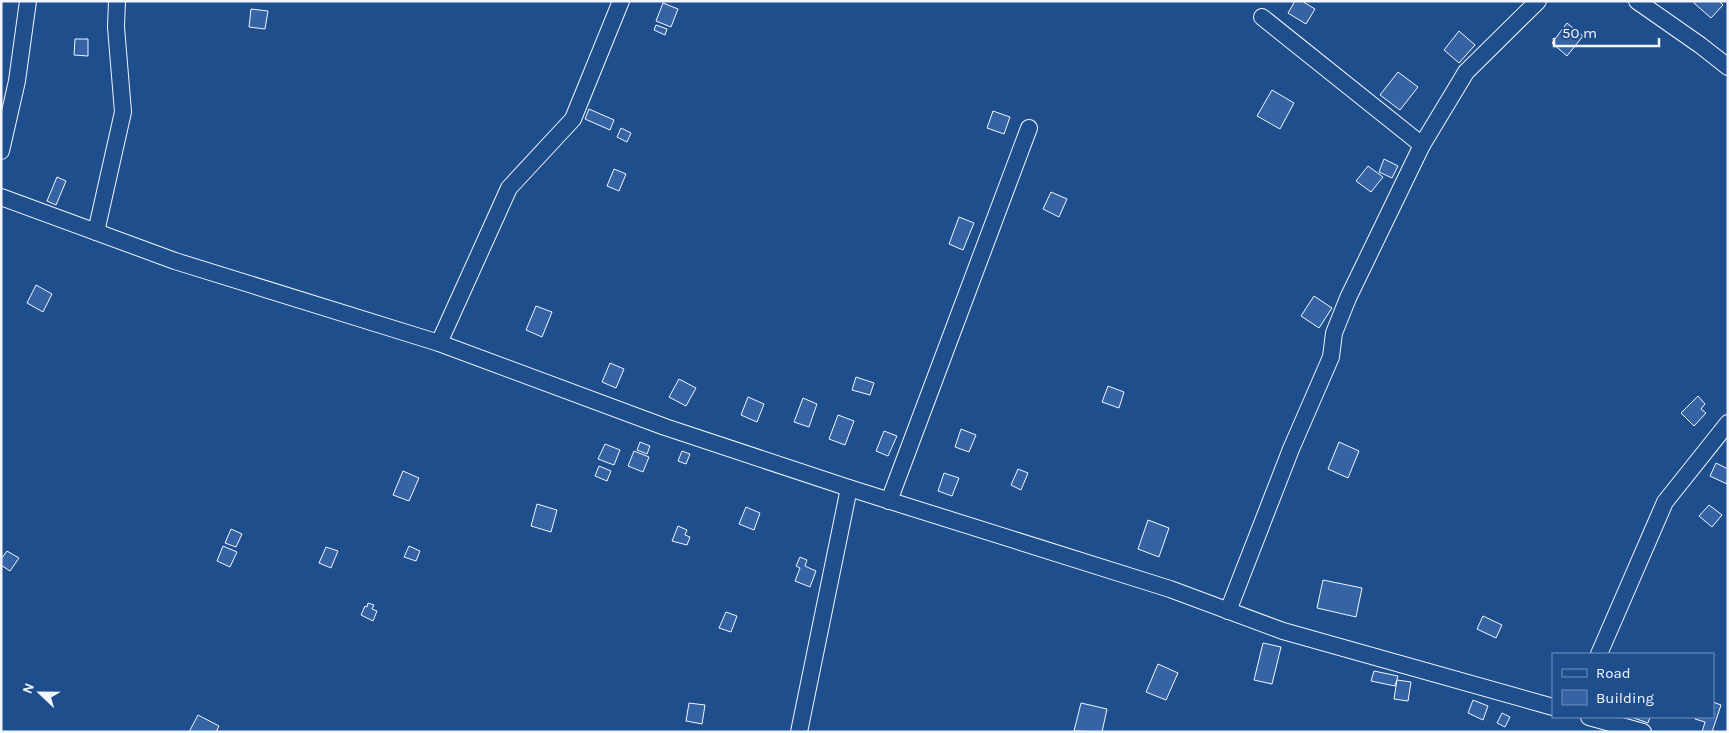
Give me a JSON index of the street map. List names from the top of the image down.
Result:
{
  "legend": ["Road", "Building"],
  "scale_bar": "50 m",
  "north": "left"
}
